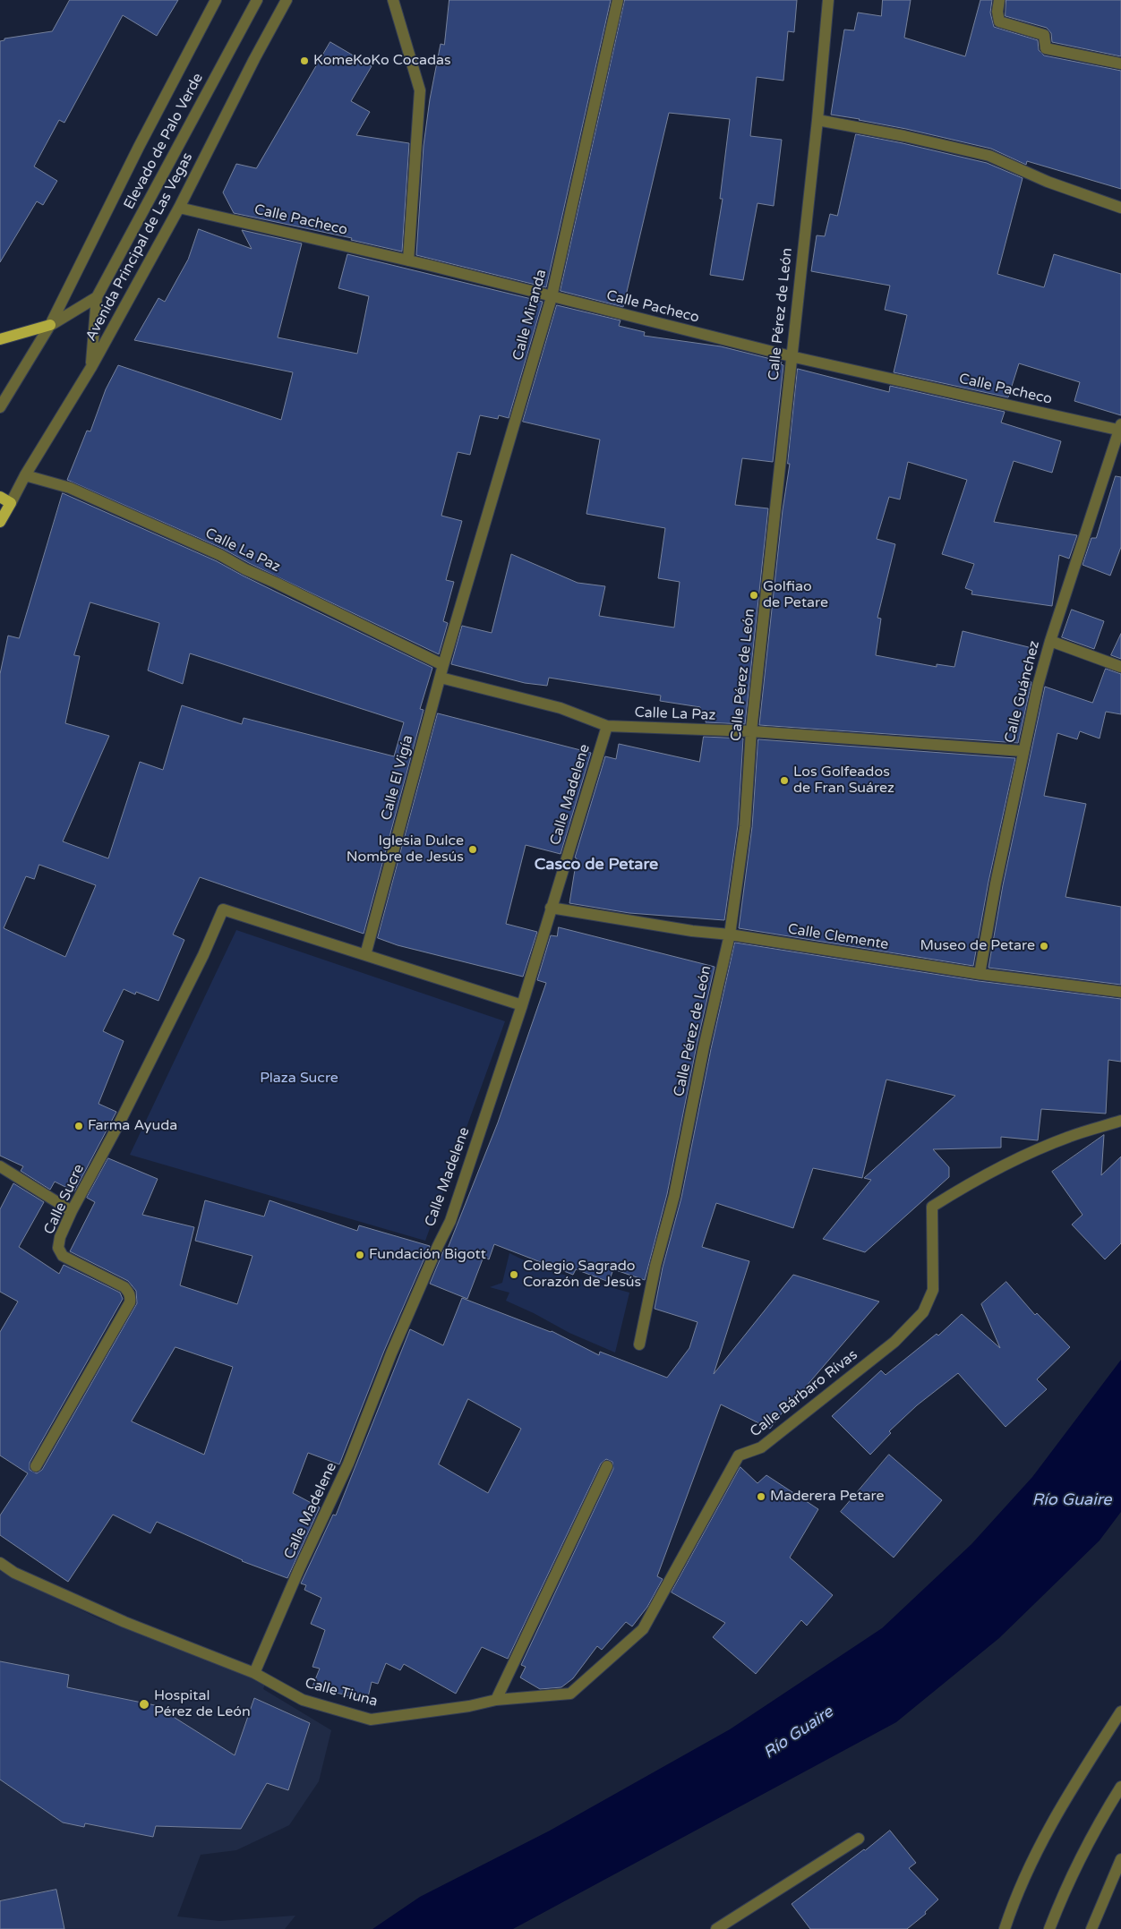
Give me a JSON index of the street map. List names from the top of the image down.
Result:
{
  "streets": {
    "street": [
      "Elevado de Palo Verde",
      "Calle Pacheco",
      "Avenida Principal de Las Vegas",
      "Calle Pérez de León",
      "Calle Miranda",
      "Calle La Paz",
      "Calle Guánchez",
      "Calle El Vigía",
      "Calle Madelene",
      "Calle Clemente",
      "Calle Sucre",
      "Calle Bárbaro Rívas",
      "Calle Tiuna"
    ]
  },
  "crossings": [
    ["Elevado de Palo Verde", "Avenida Principal de Las Vegas"],
    ["Calle Pacheco", "Avenida Principal de Las Vegas"],
    ["Calle Pacheco", "Calle Pérez de León"],
    ["Calle Pacheco", "Calle Miranda"],
    ["Calle Pacheco", "Calle Guánchez"],
    ["Avenida Principal de Las Vegas", "Calle La Paz"],
    ["Calle Pérez de León", "Calle La Paz"],
    ["Calle Pérez de León", "Calle Clemente"],
    ["Calle Miranda", "Calle El Vigía"],
    ["Calle La Paz", "Calle Guánchez"],
    ["Calle La Paz", "Calle El Vigía"],
    ["Calle La Paz", "Calle Madelene"],
    ["Calle Guánchez", "Calle Clemente"],
    ["Calle El Vigía", "Calle Sucre"],
    ["Calle Madelene", "Calle Clemente"],
    ["Calle Madelene", "Calle Tiuna"],
    ["Calle Bárbaro Rívas", "Calle Tiuna"]
  ],
  "districts": ["Casco de Petare"],
  "water": ["Río Guaire"],
  "parks": ["Plaza Sucre"],
  "places": [
    "KomeKoKo Cocadas",
    "Golfiao de Petare",
    "Los Golfeados de Fran Suárez",
    "Iglesia Dulce Nombre de Jesús",
    "Museo de Petare",
    "Farma Ayuda",
    "Fundación Bigott",
    "Colegio Sagrado Corazón de Jesús",
    "Maderera Petare",
    "Hospital Pérez de León"
  ]
}
